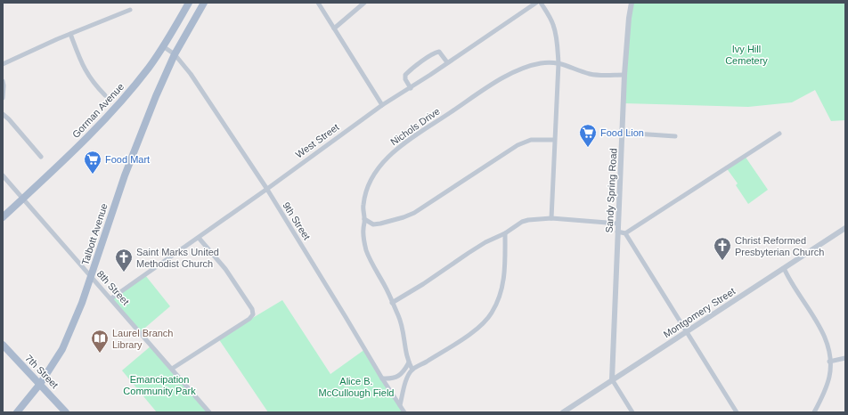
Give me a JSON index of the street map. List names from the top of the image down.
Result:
{
  "streets": {
    "main road": ["Gorman Avenue", "Talbott Avenue", "7th Street"],
    "street": [
      "Nichols Drive",
      "West Street",
      "Sandy Spring Road",
      "9th Street",
      "8th Street",
      "Montgomery Street"
    ]
  },
  "crossings": [
    ["Gorman Avenue", "9th Street"],
    ["Gorman Avenue", "8th Street"],
    ["Nichols Drive", "Sandy Spring Road"],
    ["West Street", "9th Street"],
    ["West Street", "8th Street"],
    ["Sandy Spring Road", "Montgomery Street"],
    ["9th Street", "Talbott Avenue"],
    ["Talbott Avenue", "8th Street"],
    ["Talbott Avenue", "7th Street"]
  ],
  "parks": ["Ivy Hill Cemetery", "Emancipation Community Park", "Alice B. McCullough Field"],
  "places": {
    "supermarket": ["Food Lion", "Food Mart"],
    "church": ["Christ Reformed Presbyterian Church", "Saint Marks United Methodist Church"],
    "library": ["Laurel Branch Library"]
  }
}
